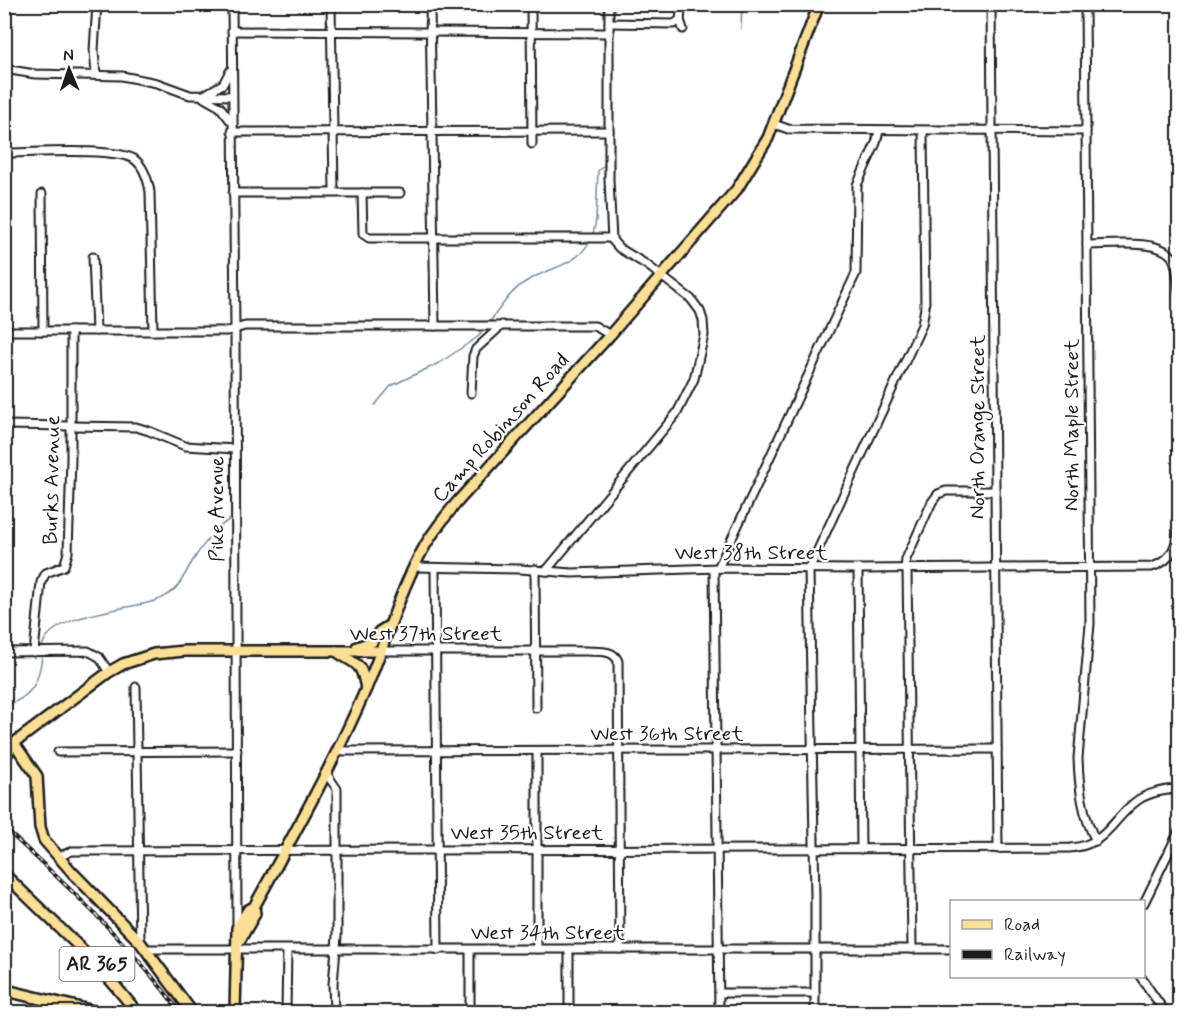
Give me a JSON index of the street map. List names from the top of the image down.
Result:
{
  "streets": {
    "main road": [
      "Camp Robinson Road",
      "Pike Avenue",
      "West 37th Street",
      "AR 365"
    ],
    "street": [
      "North Maple Street",
      "North Orange Street",
      "Burks Avenue",
      "West 38th Street",
      "West 36th Street",
      "West 35th Street",
      "West 34th Street"
    ]
  },
  "crossings": [
    ["North Maple Street", "West 38th Street"],
    ["North Maple Street", "West 35th Street"],
    ["North Orange Street", "West 38th Street"],
    ["North Orange Street", "West 36th Street"],
    ["North Orange Street", "West 35th Street"],
    ["Camp Robinson Road", "Pike Avenue"],
    ["Camp Robinson Road", "West 38th Street"],
    ["Camp Robinson Road", "West 37th Street"],
    ["Camp Robinson Road", "West 36th Street"],
    ["Camp Robinson Road", "West 35th Street"],
    ["Camp Robinson Road", "West 34th Street"],
    ["Pike Avenue", "West 37th Street"],
    ["Pike Avenue", "West 35th Street"],
    ["Pike Avenue", "West 34th Street"],
    ["West 37th Street", "West 36th Street"]
  ],
  "legend": ["Road", "Railway"],
  "north": "top"
}
